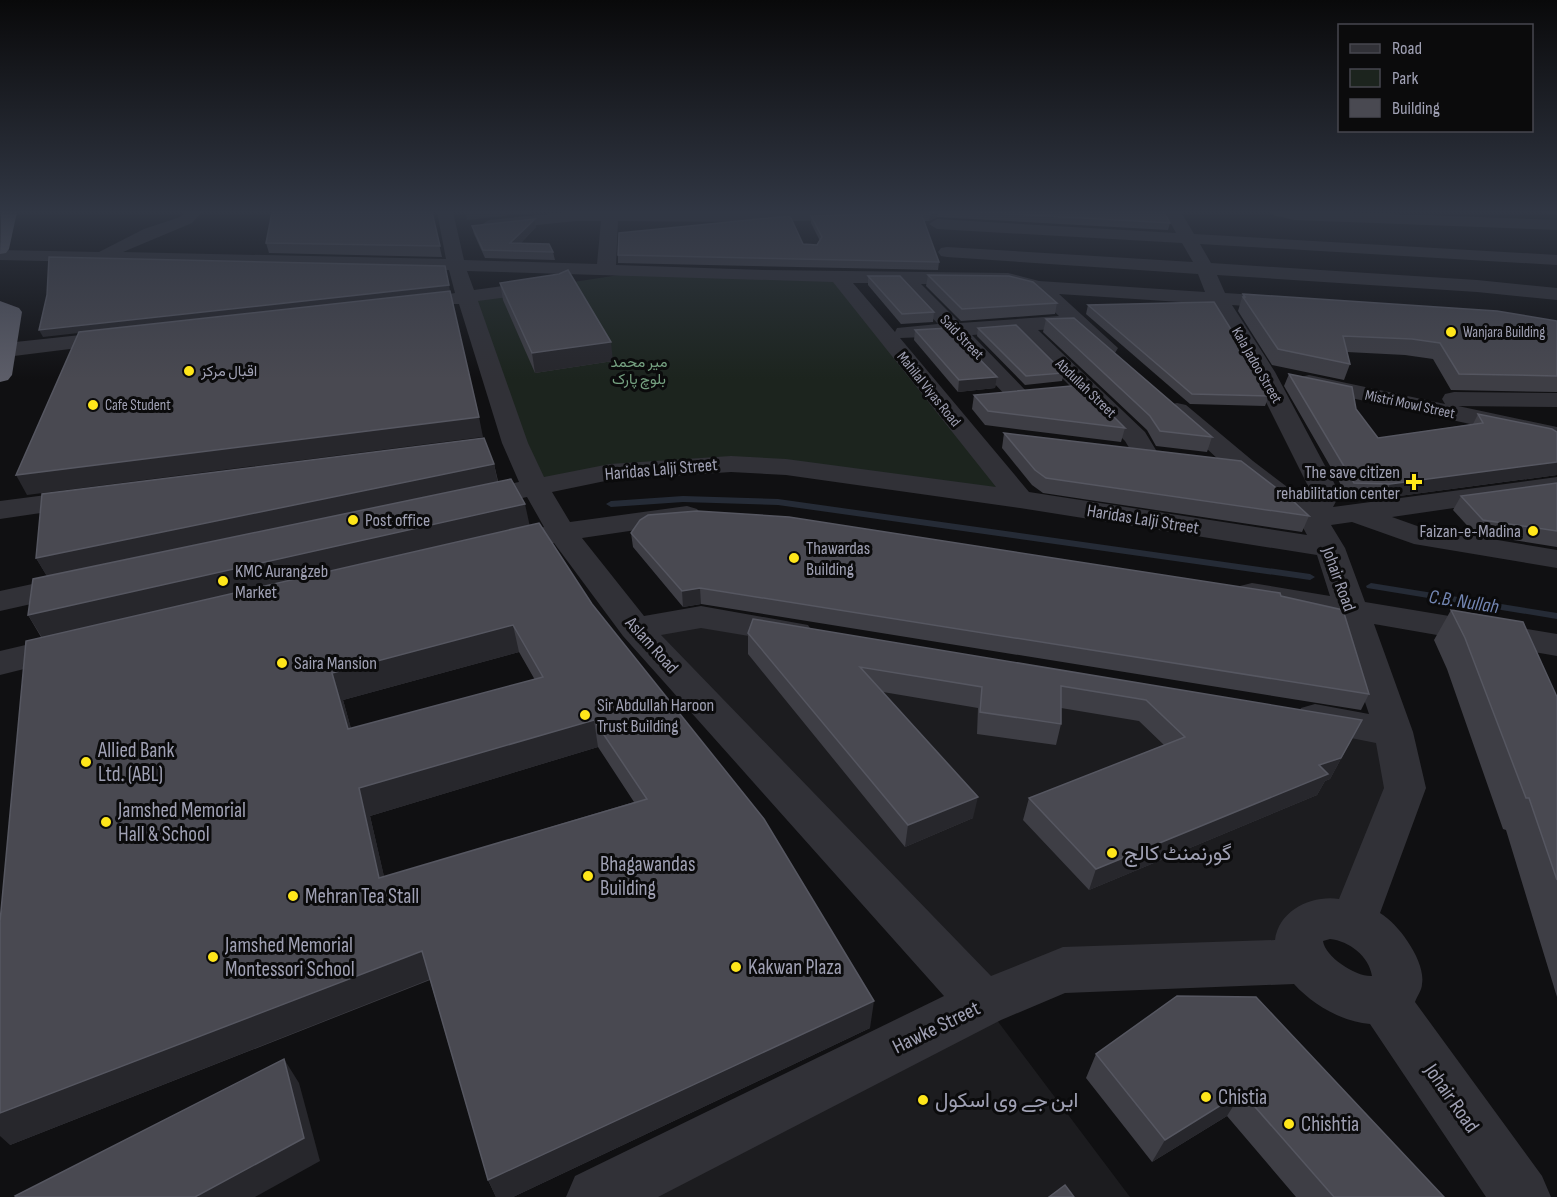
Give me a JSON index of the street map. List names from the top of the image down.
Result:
{
  "streets": {
    "street": [
      "Said Street",
      "Kala Jadoo Street",
      "Abdullah Street",
      "Mahilal Viyas Road",
      "Mistri Mowl Street",
      "Haridas Lalji Street",
      "Johair Road",
      "Aslam Road",
      "Hawke Street"
    ]
  },
  "crossings": [
    ["Kala Jadoo Street", "Mistri Mowl Street"],
    ["Kala Jadoo Street", "Johair Road"],
    ["Mahilal Viyas Road", "Haridas Lalji Street"],
    ["Haridas Lalji Street", "Johair Road"],
    ["Haridas Lalji Street", "Aslam Road"],
    ["Johair Road", "Hawke Street"],
    ["Aslam Road", "Hawke Street"]
  ],
  "water": ["C.B. Nullah"],
  "parks": ["میر محمد بلوچ پارک"],
  "places": {
    "other": [
      "Wanjara Building",
      "اقبال مرکز",
      "Cafe Student",
      "Post office",
      "Faizan-e-Madina",
      "Thawardas Building",
      "KMC Aurangzeb Market",
      "Saira Mansion",
      "Sir Abdullah Haroon Trust Building",
      "Allied Bank Ltd. (ABL)",
      "Jamshed Memorial Hall & School",
      "گورنمنٹ کالج",
      "Bhagawandas Building",
      "Mehran Tea Stall",
      "Jamshed Memorial Montessori School",
      "Kakwan Plaza",
      "Chistia",
      "این جے وی اسکول",
      "Chishtia"
    ],
    "health": ["The save citizen rehabilitation center"]
  },
  "legend": ["Road", "Park", "Building"]
}
